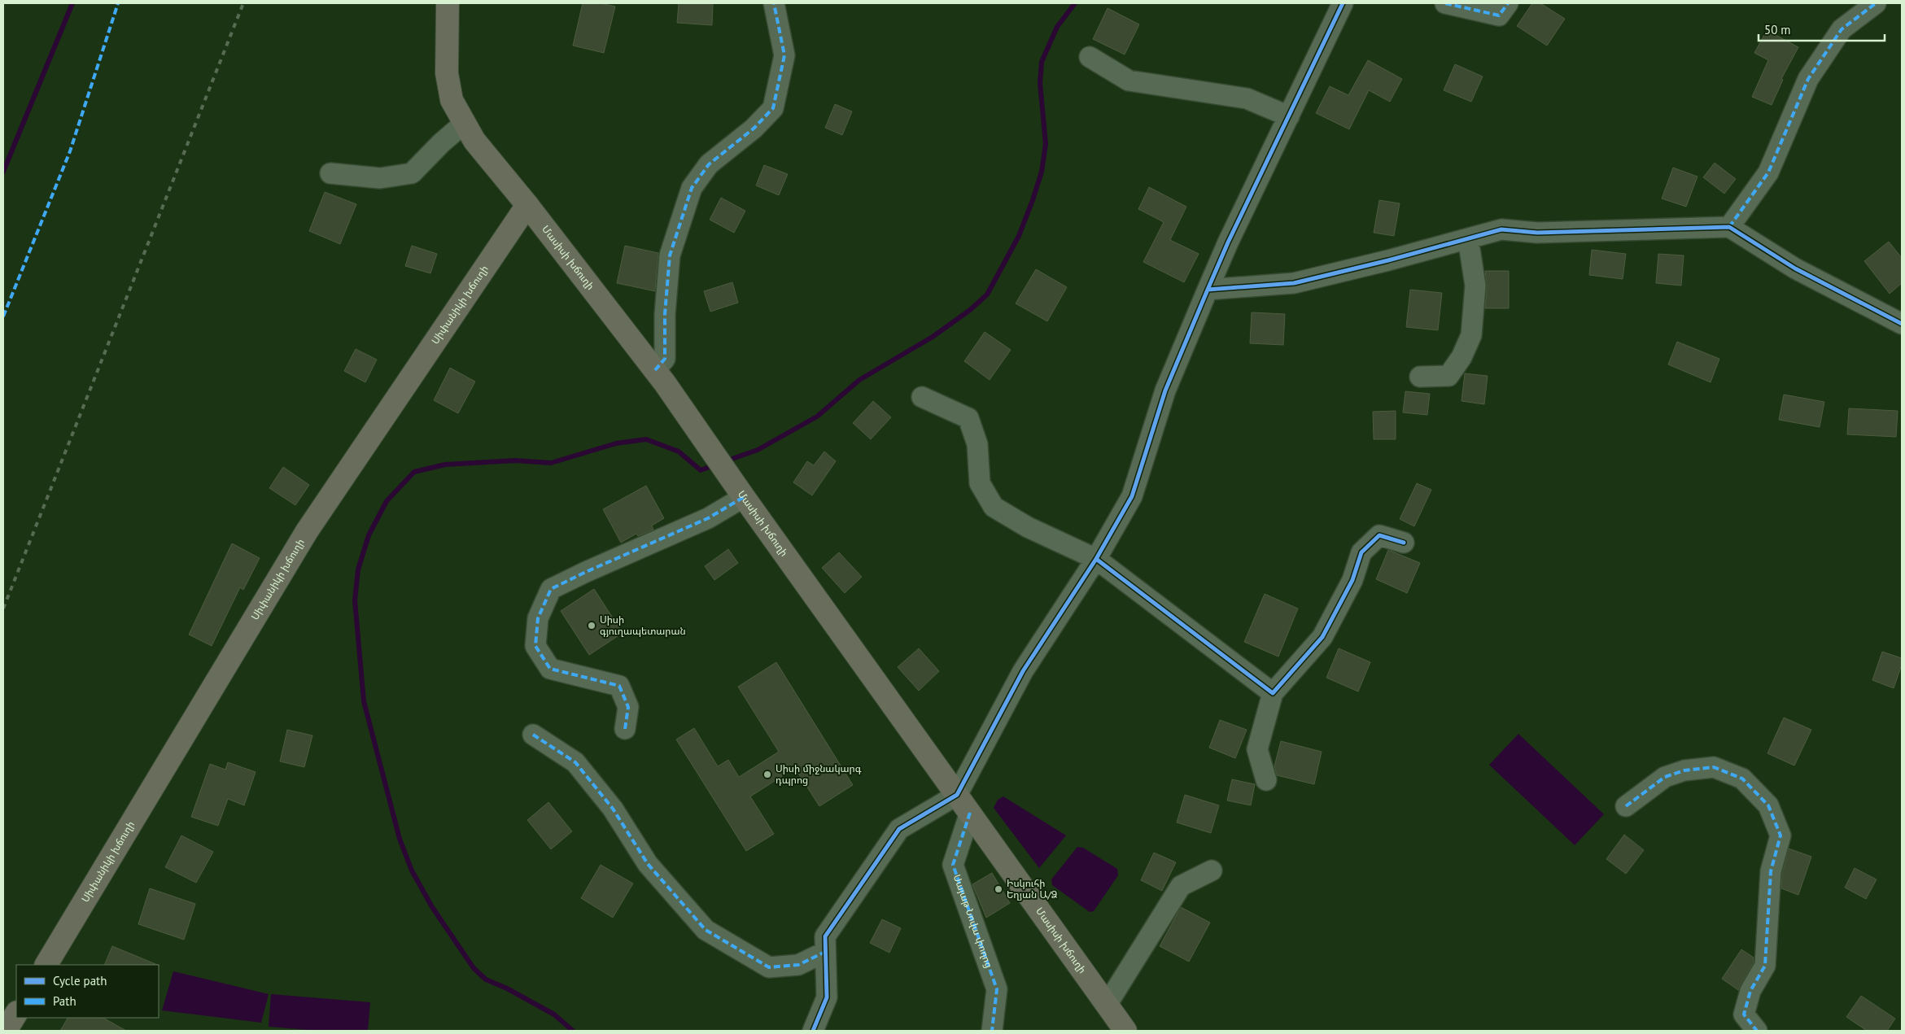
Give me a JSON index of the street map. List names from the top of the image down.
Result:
{
  "streets": {
    "main road": ["Մասիսի խճուղի", "Սիփանիկի խճուղի"],
    "street": ["Սայաթ Նովա փողոց"]
  },
  "crossings": [
    ["Մասիսի խճուղի", "Սիփանիկի խճուղի"],
    ["Մասիսի խճուղի", "Սայաթ Նովա փողոց"]
  ],
  "places": ["Սիսի գյուղապետարան", "Սիսի միջնակարգ դպրոց", "Իսկուհի Եղյան Ա/Ձ"],
  "legend": ["Cycle path", "Path"],
  "scale_bar": "50 m"
}
